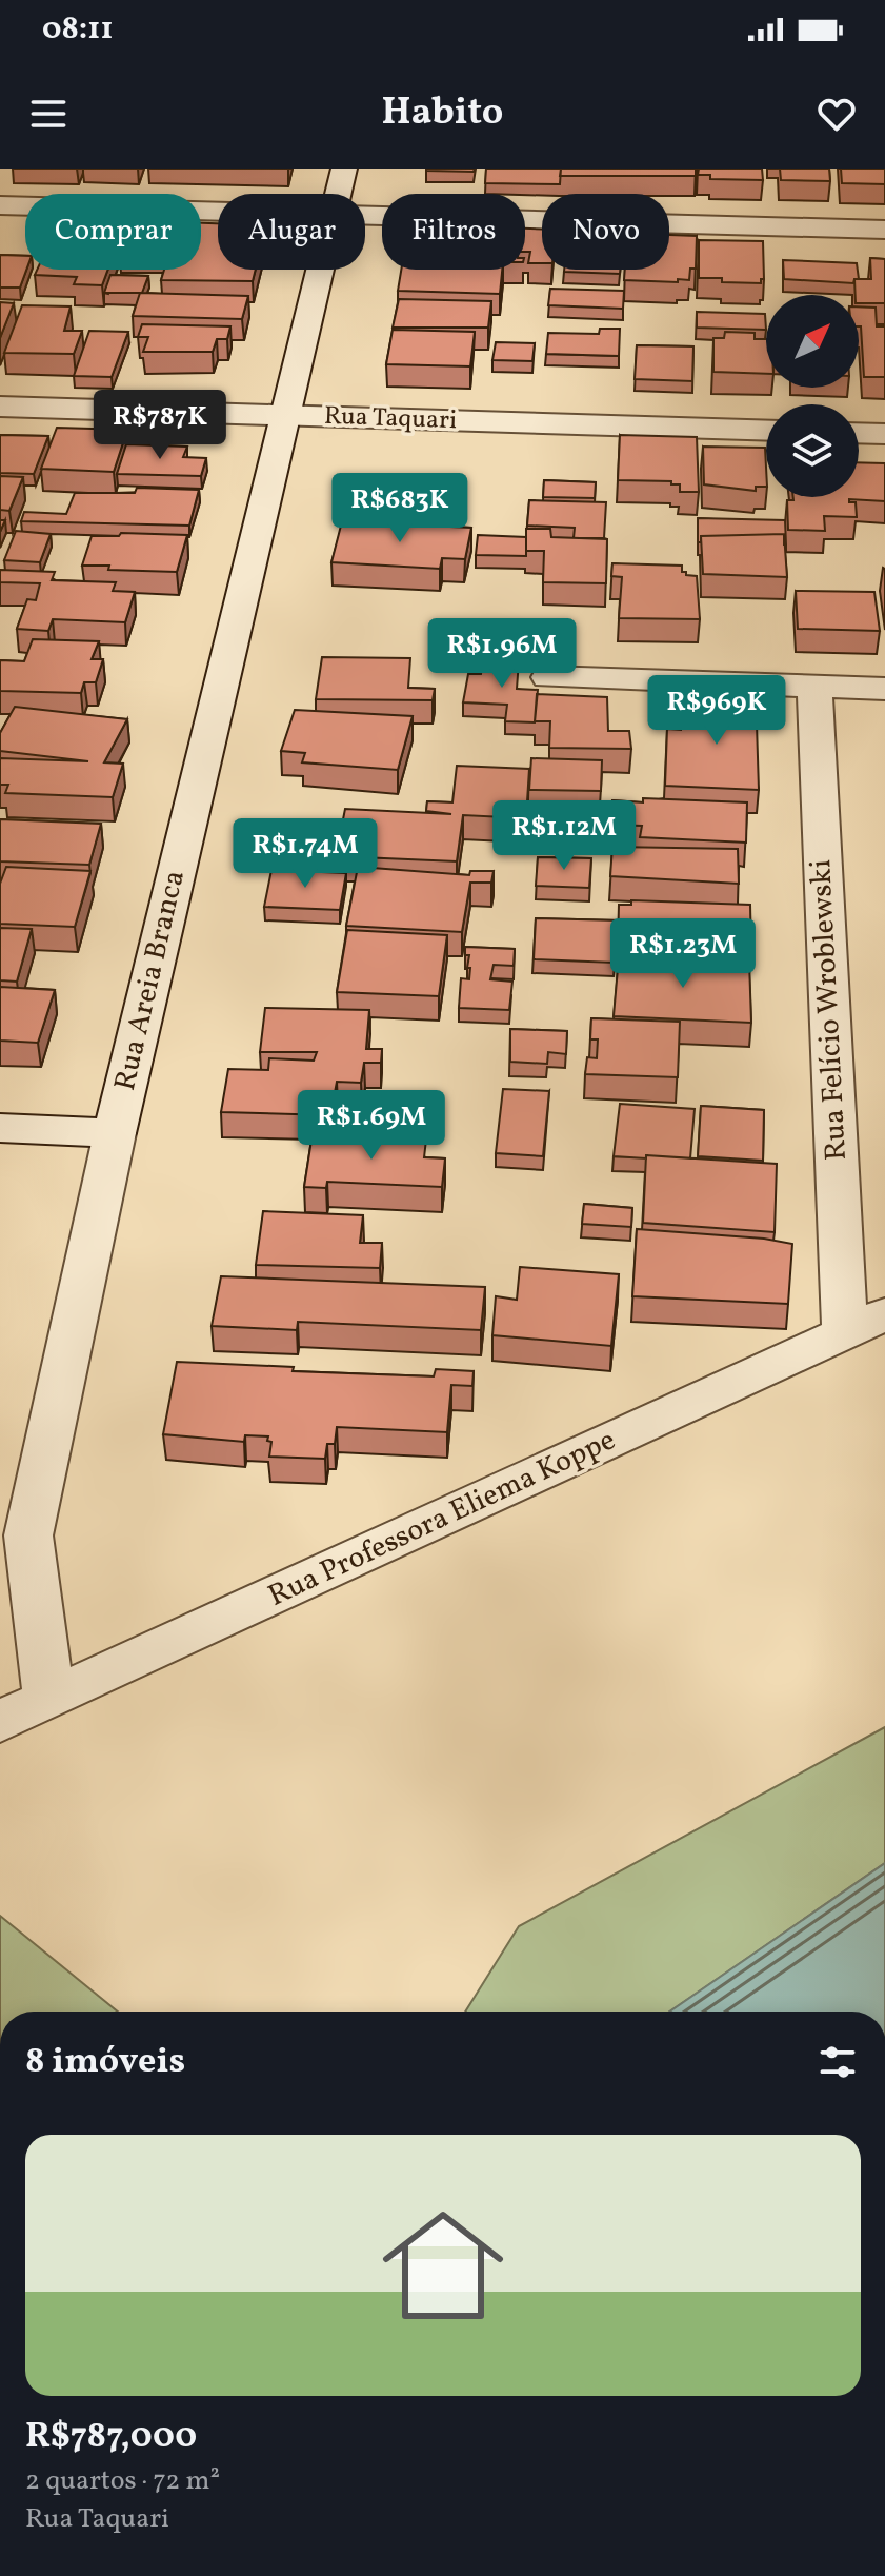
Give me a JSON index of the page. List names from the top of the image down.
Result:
{
  "streets": {
    "street": [
      "Rua Taquari",
      "Rua Areia Branca",
      "Rua Felício Wroblewski",
      "Rua Professora Eliema Koppe"
    ]
  },
  "crossings": [
    ["Rua Taquari", "Rua Areia Branca"],
    ["Rua Areia Branca", "Rua Professora Eliema Koppe"],
    ["Rua Felício Wroblewski", "Rua Professora Eliema Koppe"]
  ],
  "north": "top right",
  "page": {
    "status": "08:11",
    "header": "Habito",
    "chip": [
      "Comprar",
      "Alugar",
      "Filtros",
      "Novo"
    ],
    "price": [
      "R$787K",
      "R$683K",
      "R$1.96M",
      "R$969K",
      "R$1.12M",
      "R$1.74M",
      "R$1.23M",
      "R$1.69M"
    ],
    "heading": "8 imóveis",
    "list": [
      {
        "name": "R$787,000",
        "note": "2 quartos · 72 m² · Rua Taquari"
      }
    ]
  }
}
